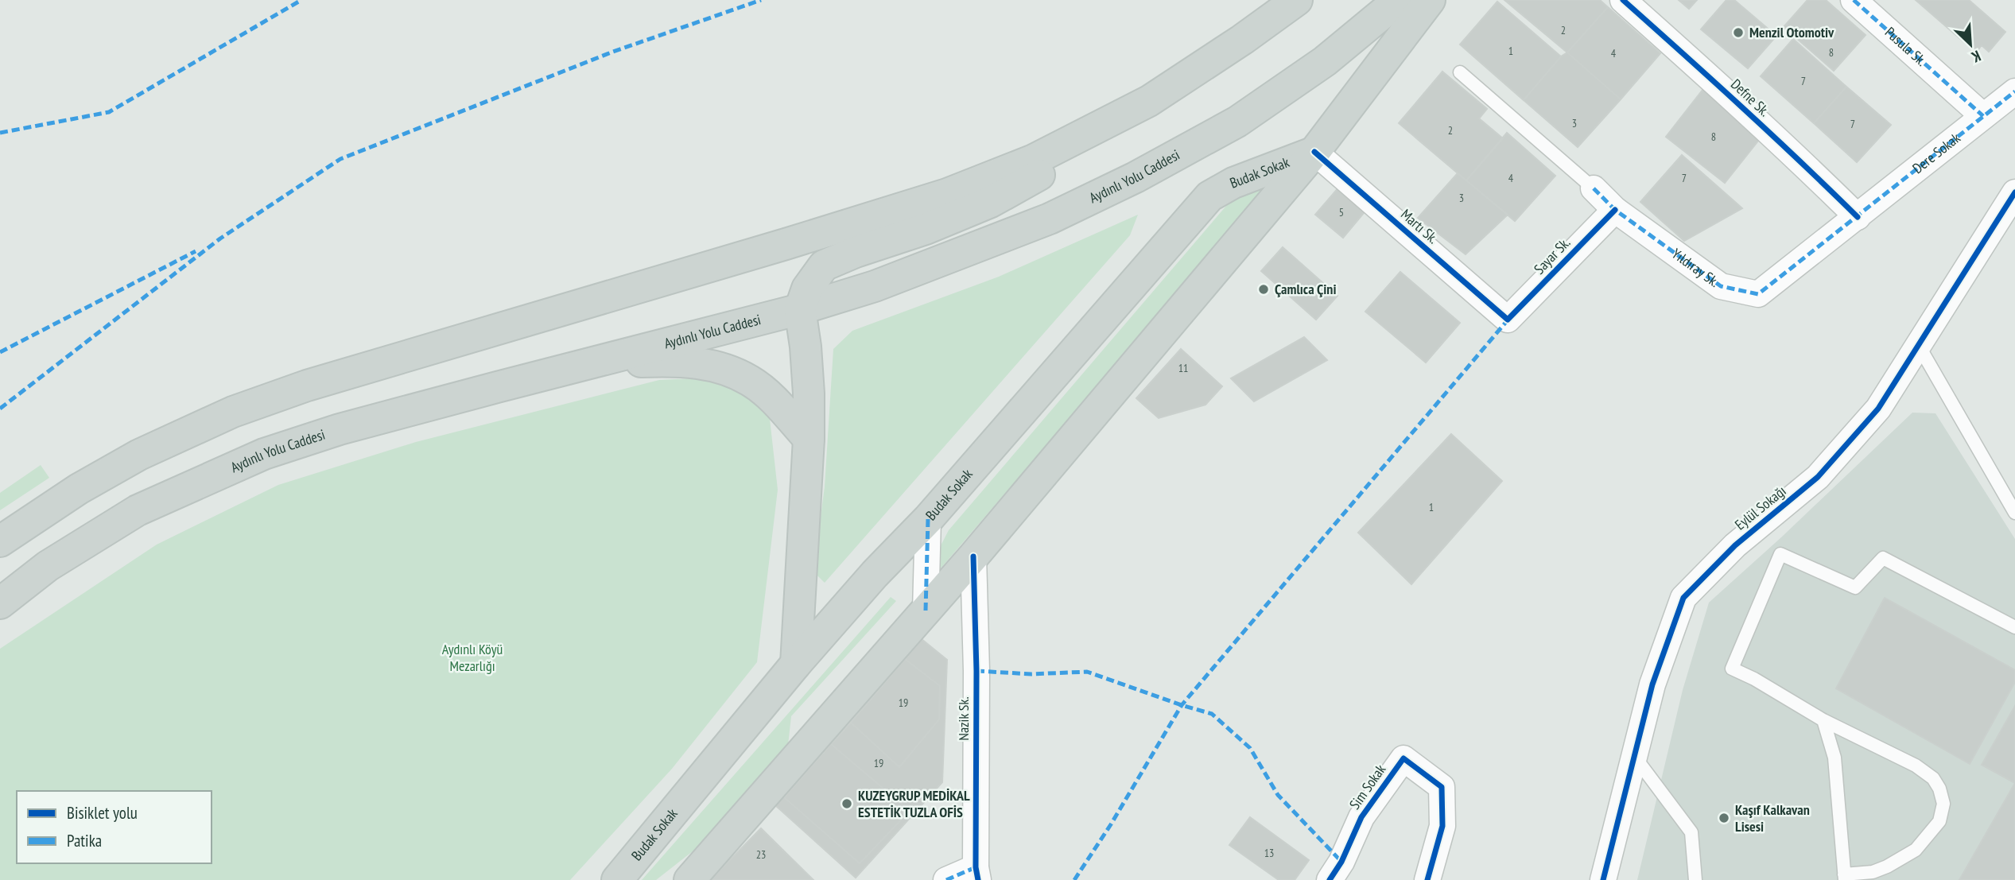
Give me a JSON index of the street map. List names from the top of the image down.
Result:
{
  "streets": {
    "main road": ["Budak Sokak", "Aydınlı Yolu Caddesi"],
    "street": [
      "Pusula Sk.",
      "Defne Sk.",
      "Dere Sokak",
      "Martı Sk.",
      "Sayar Sk.",
      "Yıldıray Sk.",
      "Eylül Sokağı",
      "Nazik Sk.",
      "Sim Sokak"
    ]
  },
  "crossings": [
    ["Pusula Sk.", "Dere Sokak"],
    ["Defne Sk.", "Dere Sokak"],
    ["Defne Sk.", "Yıldıray Sk."],
    ["Dere Sokak", "Yıldıray Sk."],
    ["Budak Sokak", "Martı Sk."],
    ["Budak Sokak", "Nazik Sk."],
    ["Martı Sk.", "Sayar Sk."],
    ["Sayar Sk.", "Yıldıray Sk."]
  ],
  "parks": ["Aydınlı Köyü Mezarlığı"],
  "places": [
    "Menzil Otomotiv",
    "Çamlıca Çini",
    "KUZEYGRUP MEDİKAL ESTETİK TUZLA OFİS",
    "Kaşıf Kalkavan Lisesi"
  ],
  "house_numbers": [
    "2",
    "1",
    "8",
    "4",
    "7",
    "3",
    "7",
    "2",
    "8",
    "4",
    "7",
    "3",
    "5",
    "11",
    "1",
    "19",
    "19",
    "13",
    "23"
  ],
  "legend": ["Bisiklet yolu", "Patika"],
  "north": "bottom right"
}
